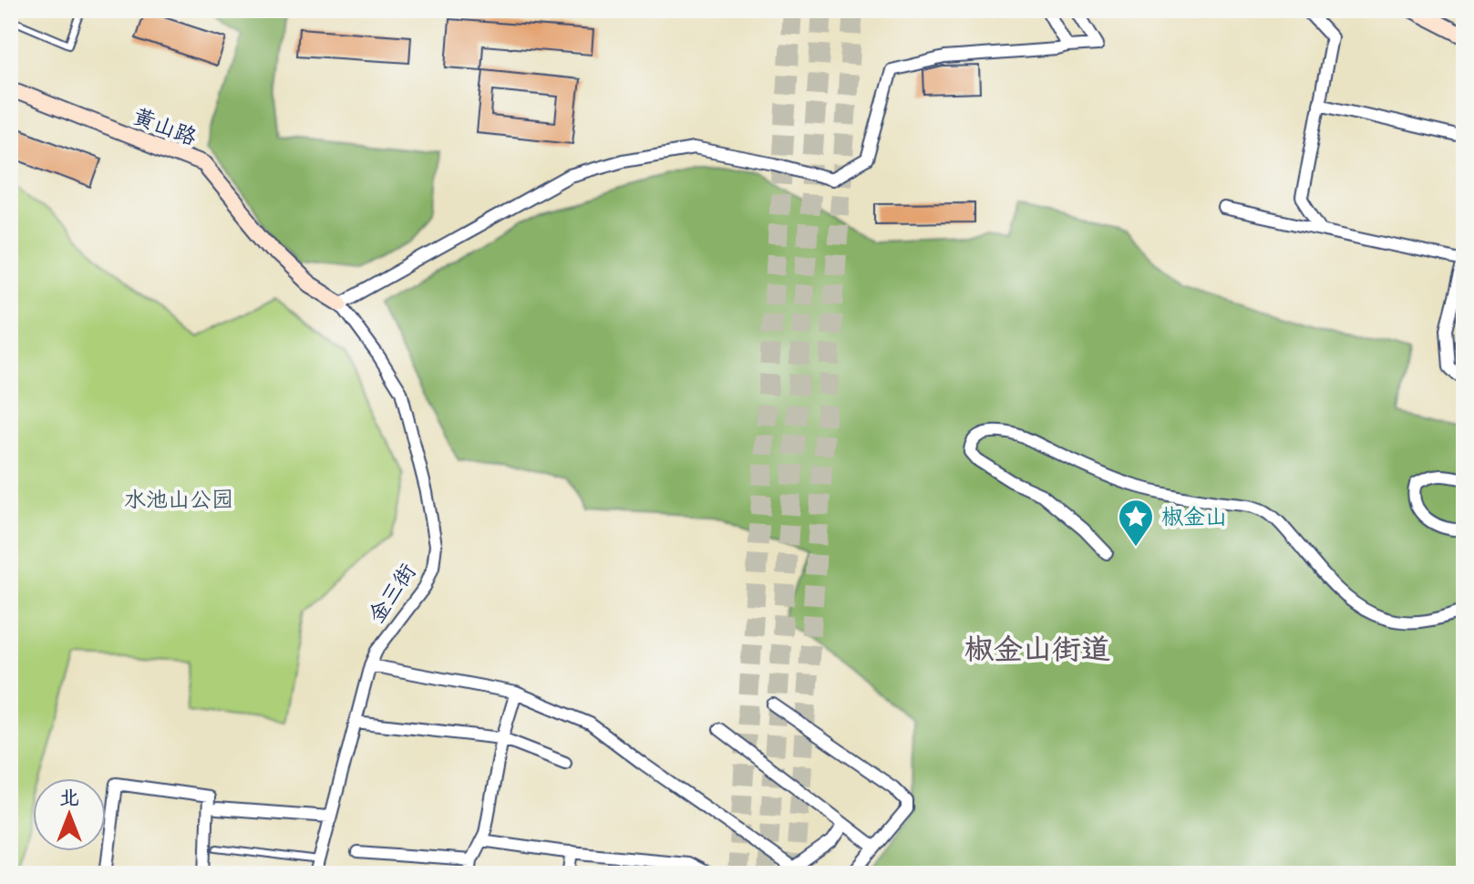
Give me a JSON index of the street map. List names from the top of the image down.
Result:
{
  "streets": {
    "street": ["黄山路", "金三街"]
  },
  "crossings": [
    ["黄山路", "金三街"]
  ],
  "districts": ["椒金山街道"],
  "parks": ["水池山公园"],
  "places": {
    "place": ["椒金山"]
  },
  "north": "top"
}
